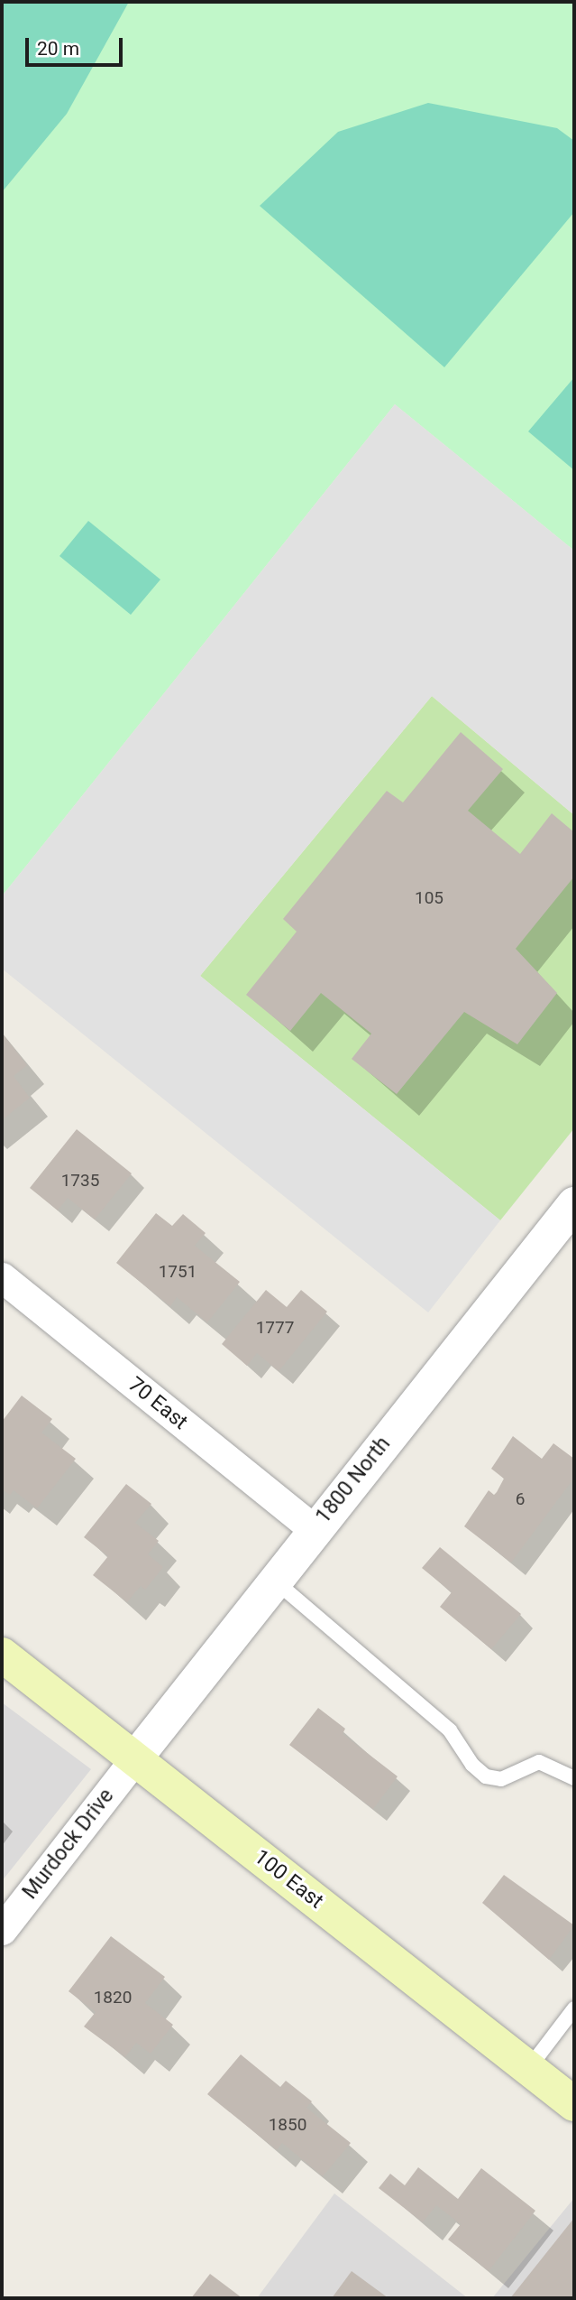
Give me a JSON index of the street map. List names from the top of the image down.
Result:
{
  "streets": {
    "main road": ["100 East"],
    "street": ["70 East", "1800 North", "Murdock Drive"]
  },
  "crossings": [
    ["70 East", "1800 North"],
    ["1800 North", "Murdock Drive"],
    ["1800 North", "100 East"],
    ["Murdock Drive", "100 East"]
  ],
  "house_numbers": [
    "105",
    "1735",
    "1751",
    "1777",
    "6",
    "1820",
    "1850"
  ],
  "scale_bar": "20 m"
}
